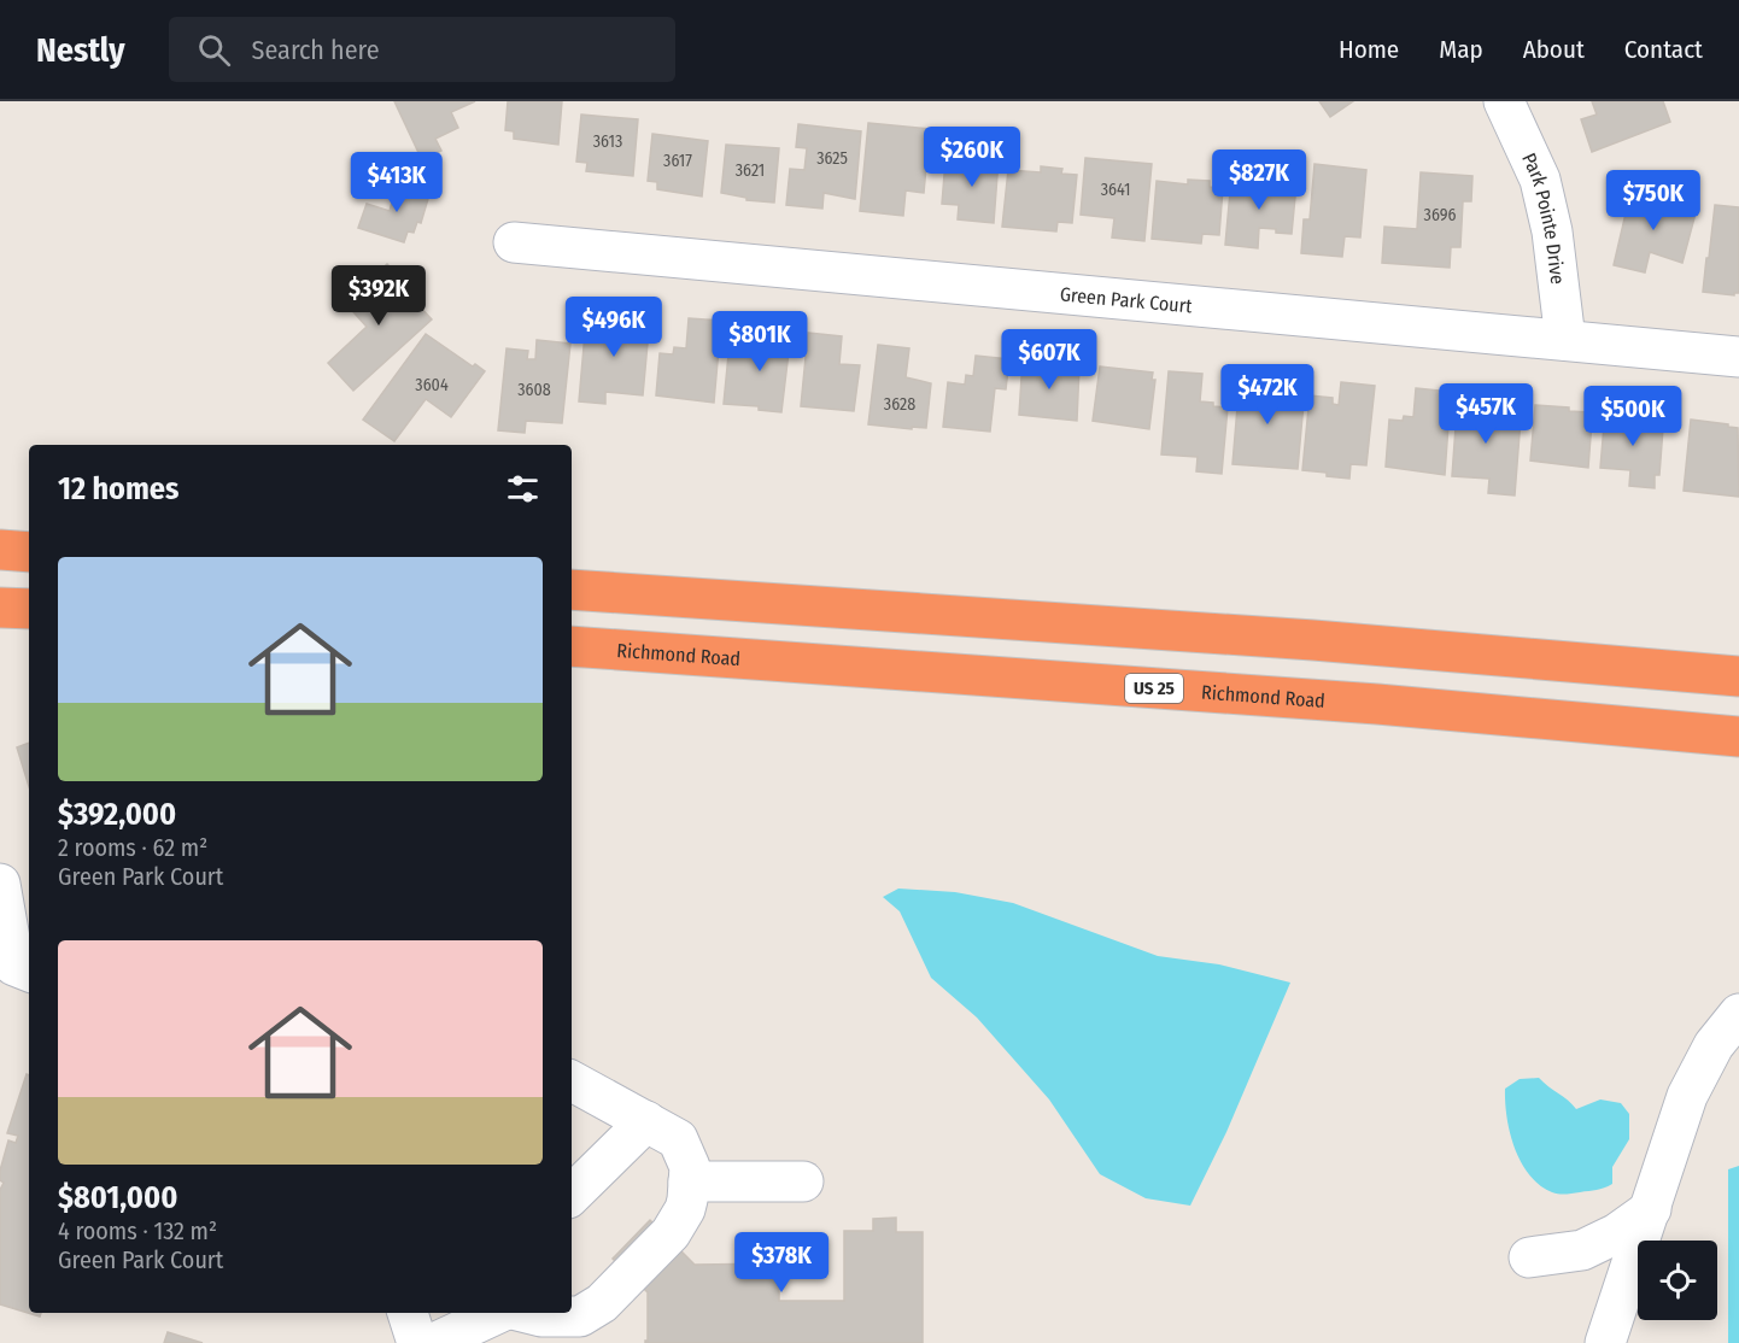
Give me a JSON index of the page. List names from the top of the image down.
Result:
{
  "streets": {
    "highway": ["Richmond Road", "US 25"],
    "street": ["Park Pointe Drive", "Green Park Court"]
  },
  "crossings": [
    ["Park Pointe Drive", "Green Park Court"]
  ],
  "house_numbers": [
    "3613",
    "3625",
    "3617",
    "3621",
    "3641",
    "3696",
    "3604",
    "3608",
    "3628"
  ],
  "page": {
    "header": "Nestly",
    "search": "Search here",
    "nav": [
      "Home",
      "Map",
      "About",
      "Contact"
    ],
    "price": [
      "$260K",
      "$827K",
      "$413K",
      "$750K",
      "$392K",
      "$496K",
      "$801K",
      "$607K",
      "$472K",
      "$457K",
      "$500K",
      "$378K"
    ],
    "heading": "12 homes",
    "list": [
      {
        "name": "$392,000",
        "note": "2 rooms · 62 m² · Green Park Court"
      },
      {
        "name": "$801,000",
        "note": "4 rooms · 132 m² · Green Park Court"
      }
    ]
  }
}
